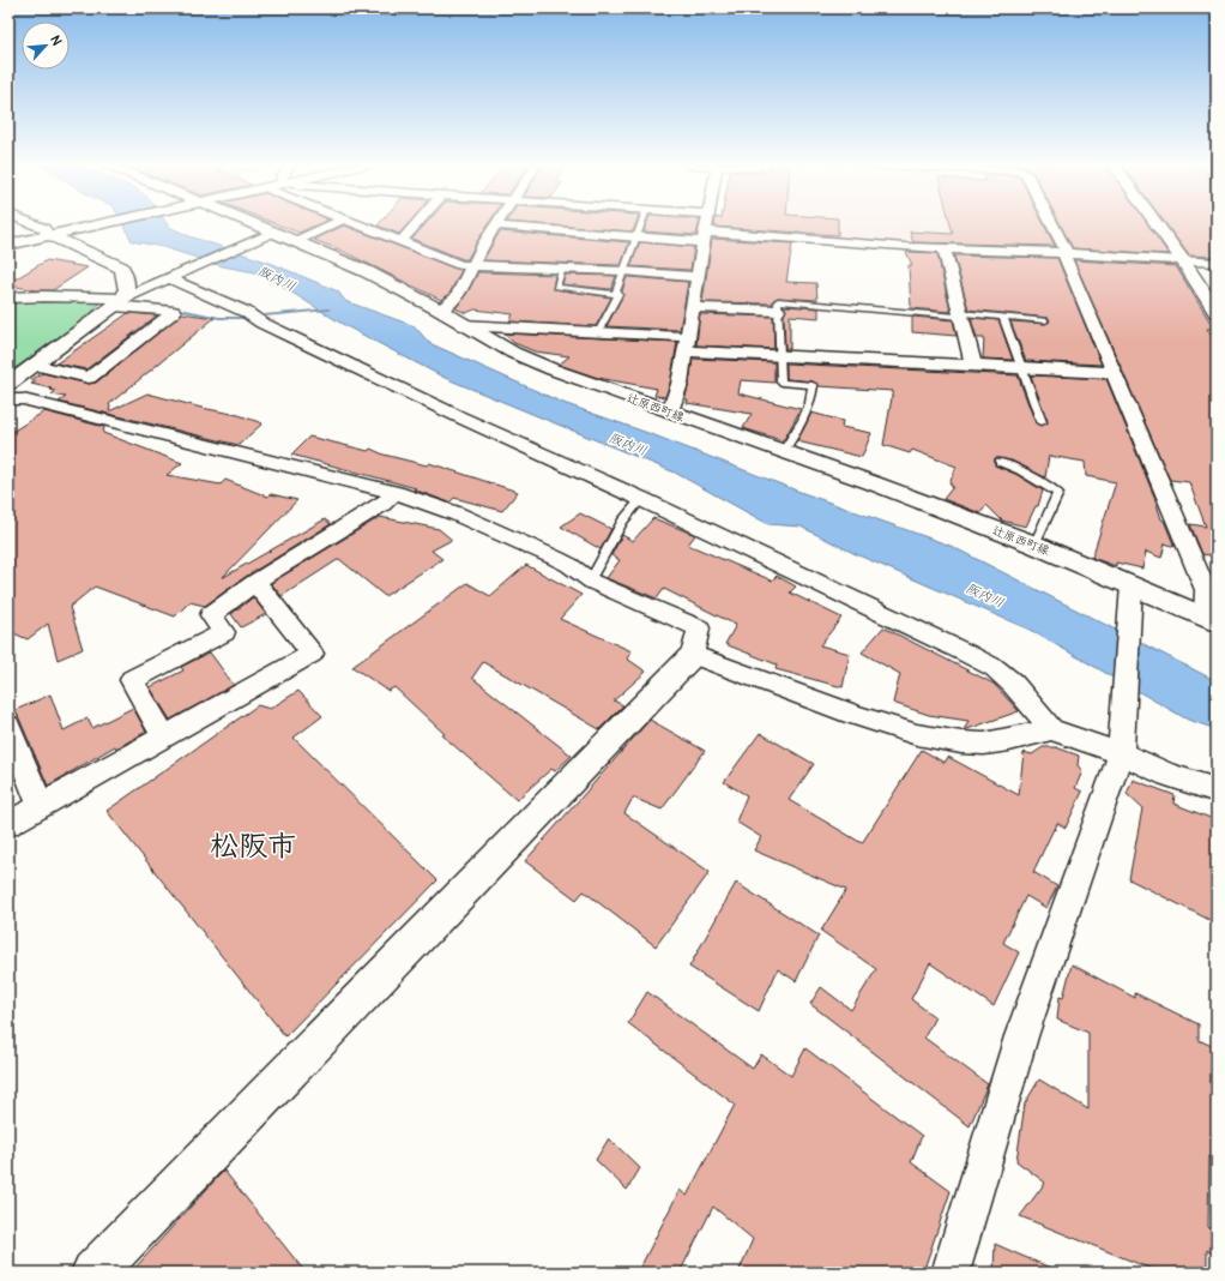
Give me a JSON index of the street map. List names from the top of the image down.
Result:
{
  "streets": {
    "main road": ["辻原西町線"]
  },
  "districts": ["松阪市"],
  "water": ["阪内川"],
  "north": "top right"
}
